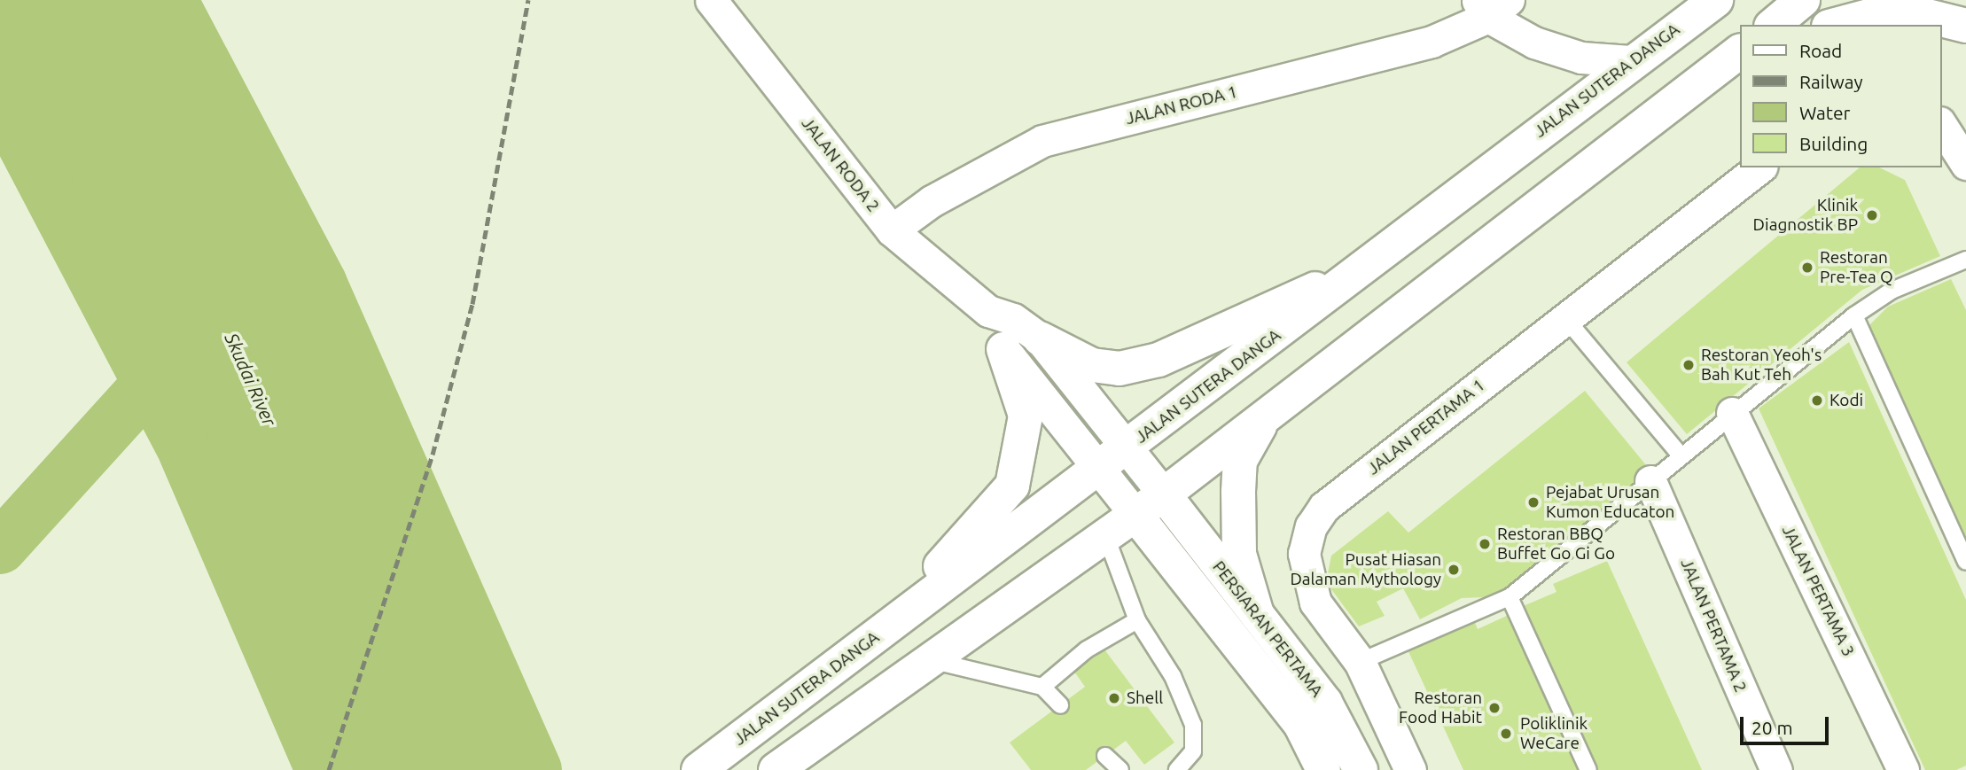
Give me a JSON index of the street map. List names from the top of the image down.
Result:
{
  "streets": {
    "main road": ["JALAN SUTERA DANGA", "PERSIARAN PERTAMA"],
    "street": [
      "JALAN RODA 1",
      "JALAN RODA 2",
      "JALAN PERTAMA 1",
      "JALAN PERTAMA 3",
      "JALAN PERTAMA 2"
    ]
  },
  "crossings": [
    ["JALAN SUTERA DANGA", "JALAN RODA 2"],
    ["JALAN RODA 1", "JALAN RODA 2"],
    ["JALAN RODA 2", "PERSIARAN PERTAMA"]
  ],
  "water": ["Skudai River"],
  "places": [
    "Klinik Diagnostik BP",
    "Restoran Pre-Tea Q",
    "Restoran Yeoh's Bah Kut Teh",
    "Kodi",
    "Pejabat Urusan Kumon Educaton",
    "Restoran BBQ Buffet Go Gi Go",
    "Pusat Hiasan Dalaman Mythology",
    "Shell",
    "Restoran Food Habit",
    "Poliklinik WeCare"
  ],
  "legend": [
    "Road",
    "Railway",
    "Water",
    "Building"
  ],
  "scale_bar": "20 m"
}
